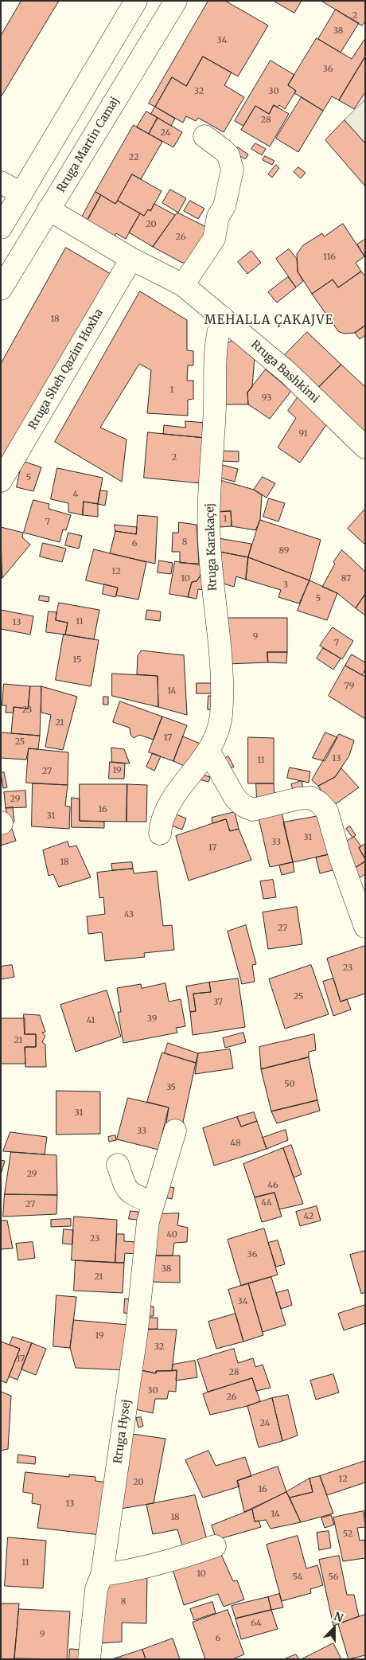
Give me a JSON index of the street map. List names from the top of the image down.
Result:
{
  "streets": {
    "street": [
      "Rruga Martin Camaj",
      "Rruga Sheh Qazim Hoxha",
      "Rruga Bashkimi",
      "Rruga Karakaçej",
      "Rruga Hysej"
    ]
  },
  "crossings": [
    ["Rruga Martin Camaj", "Rruga Bashkimi"],
    ["Rruga Sheh Qazim Hoxha", "Rruga Bashkimi"],
    ["Rruga Bashkimi", "Rruga Karakaçej"]
  ],
  "districts": ["MEHALLA ÇAKAJVE"],
  "house_numbers": [
    "2",
    "38",
    "34",
    "36",
    "32",
    "30",
    "28",
    "24",
    "22",
    "20",
    "26",
    "116",
    "18",
    "1",
    "93",
    "91",
    "2",
    "5",
    "4",
    "1",
    "7",
    "8",
    "6",
    "89",
    "12",
    "10",
    "87",
    "3",
    "5",
    "11",
    "13",
    "9",
    "7",
    "15",
    "79",
    "14",
    "23",
    "21",
    "17",
    "25",
    "13",
    "11",
    "19",
    "27",
    "29",
    "16",
    "31",
    "31",
    "33",
    "17",
    "18",
    "43",
    "27",
    "23",
    "25",
    "37",
    "39",
    "41",
    "21",
    "50",
    "35",
    "31",
    "33",
    "48",
    "29",
    "46",
    "44",
    "27",
    "42",
    "40",
    "23",
    "36",
    "38",
    "21",
    "34",
    "19",
    "32",
    "17",
    "28",
    "30",
    "26",
    "24",
    "12",
    "20",
    "16",
    "13",
    "14",
    "18",
    "52",
    "11",
    "10",
    "54",
    "56",
    "8",
    "64",
    "9",
    "6"
  ],
  "north": "top"
}
